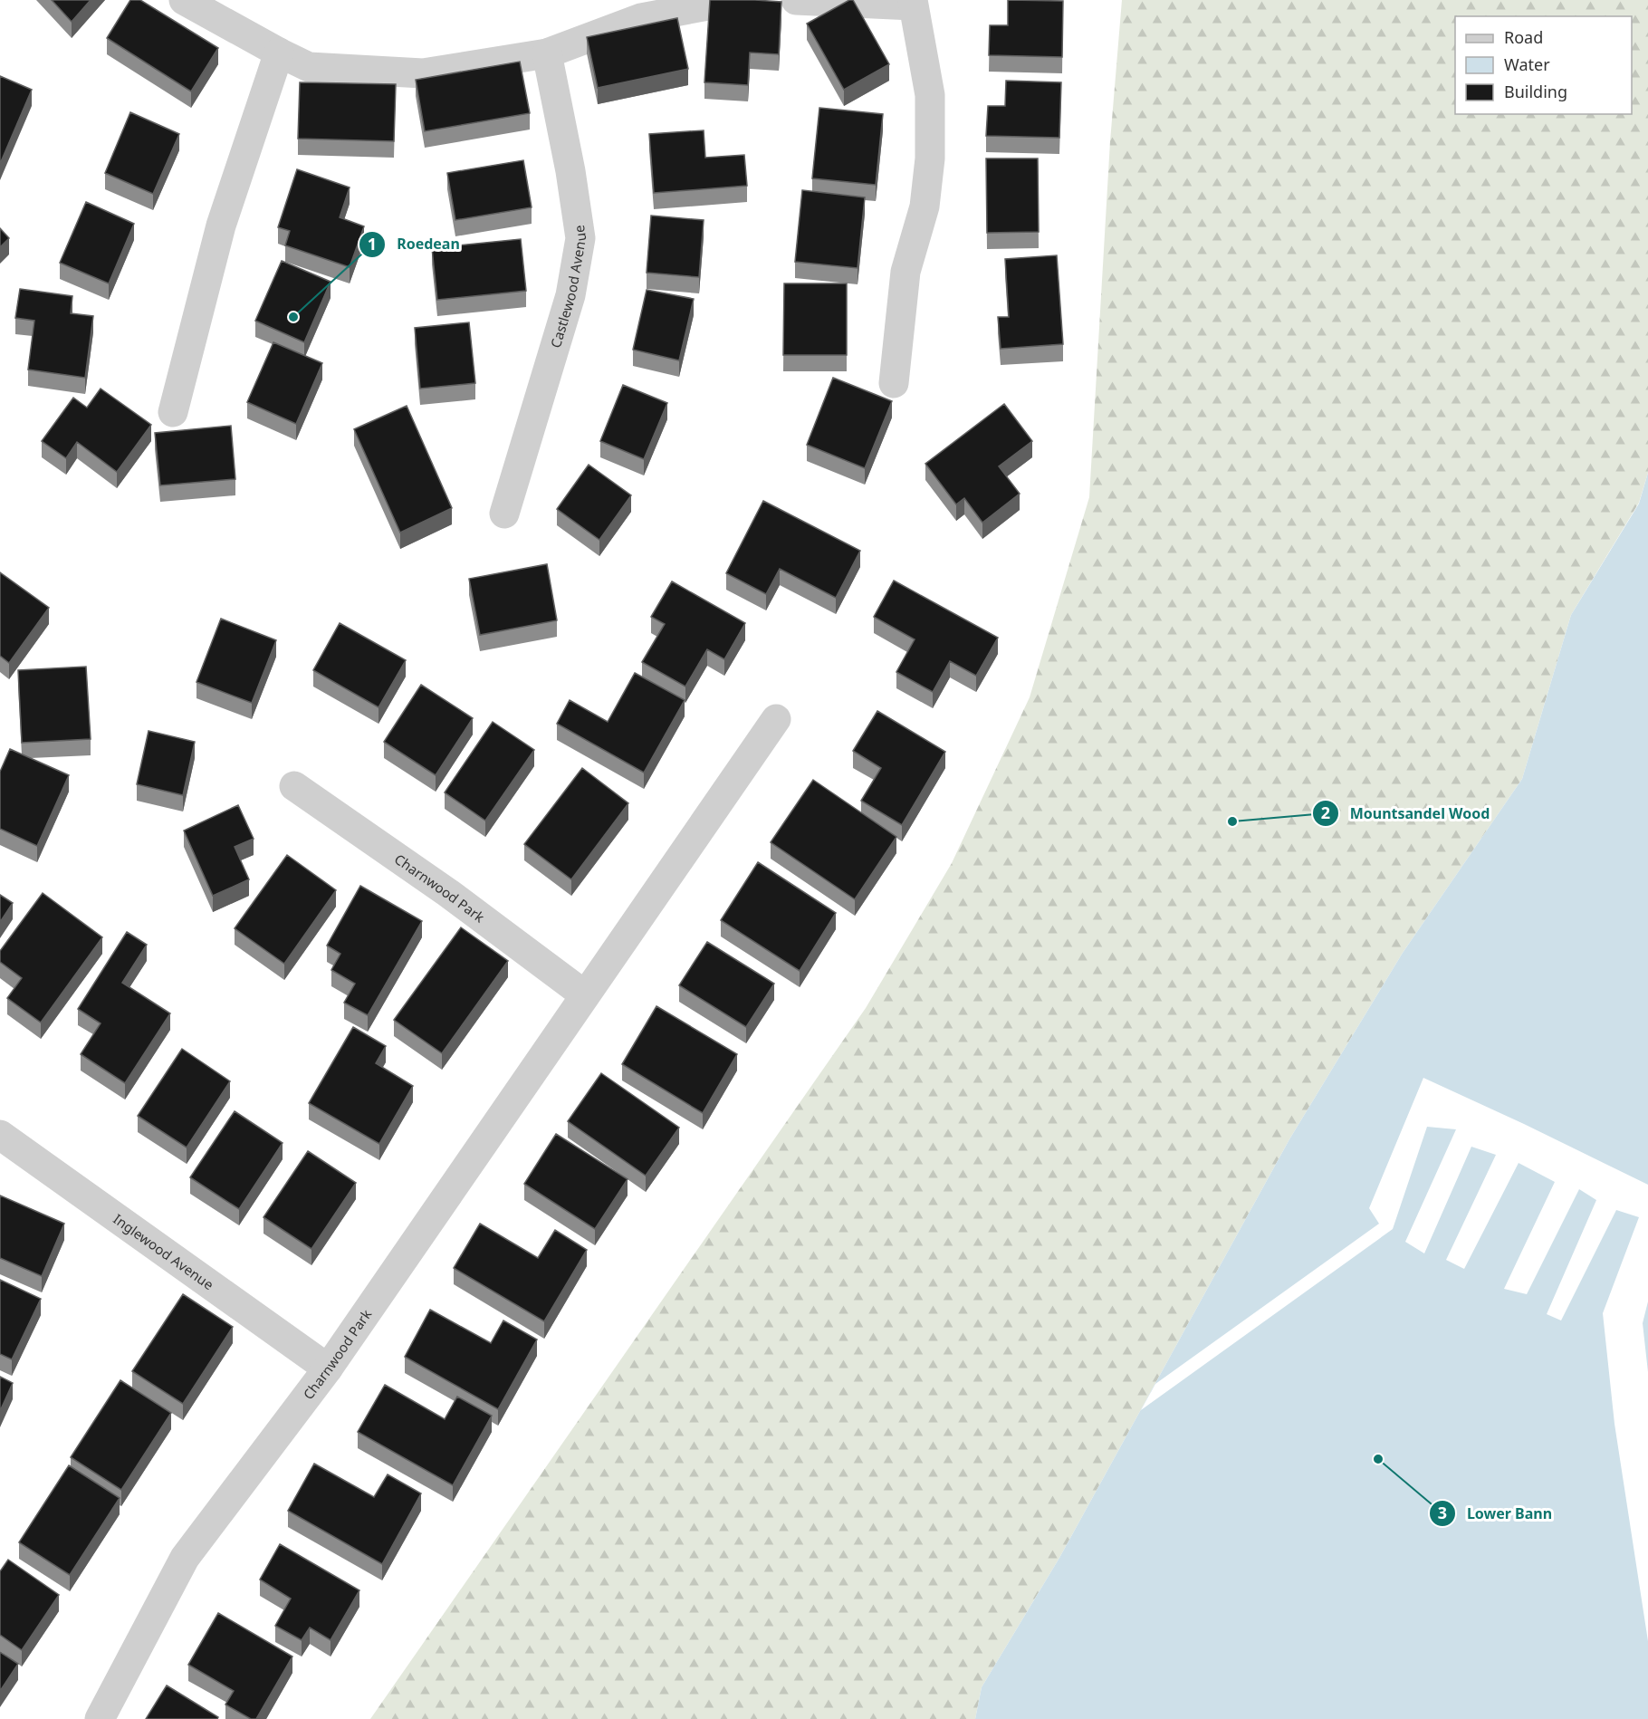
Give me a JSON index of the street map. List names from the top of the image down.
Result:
{
  "streets": {
    "street": ["Castlewood Avenue", "Charnwood Park", "Inglewood Avenue"]
  },
  "crossings": [
    ["Charnwood Park", "Inglewood Avenue"]
  ],
  "places": ["Roedean", "Mountsandel Wood", "Lower Bann"],
  "legend": ["Road", "Water", "Building"]
}
